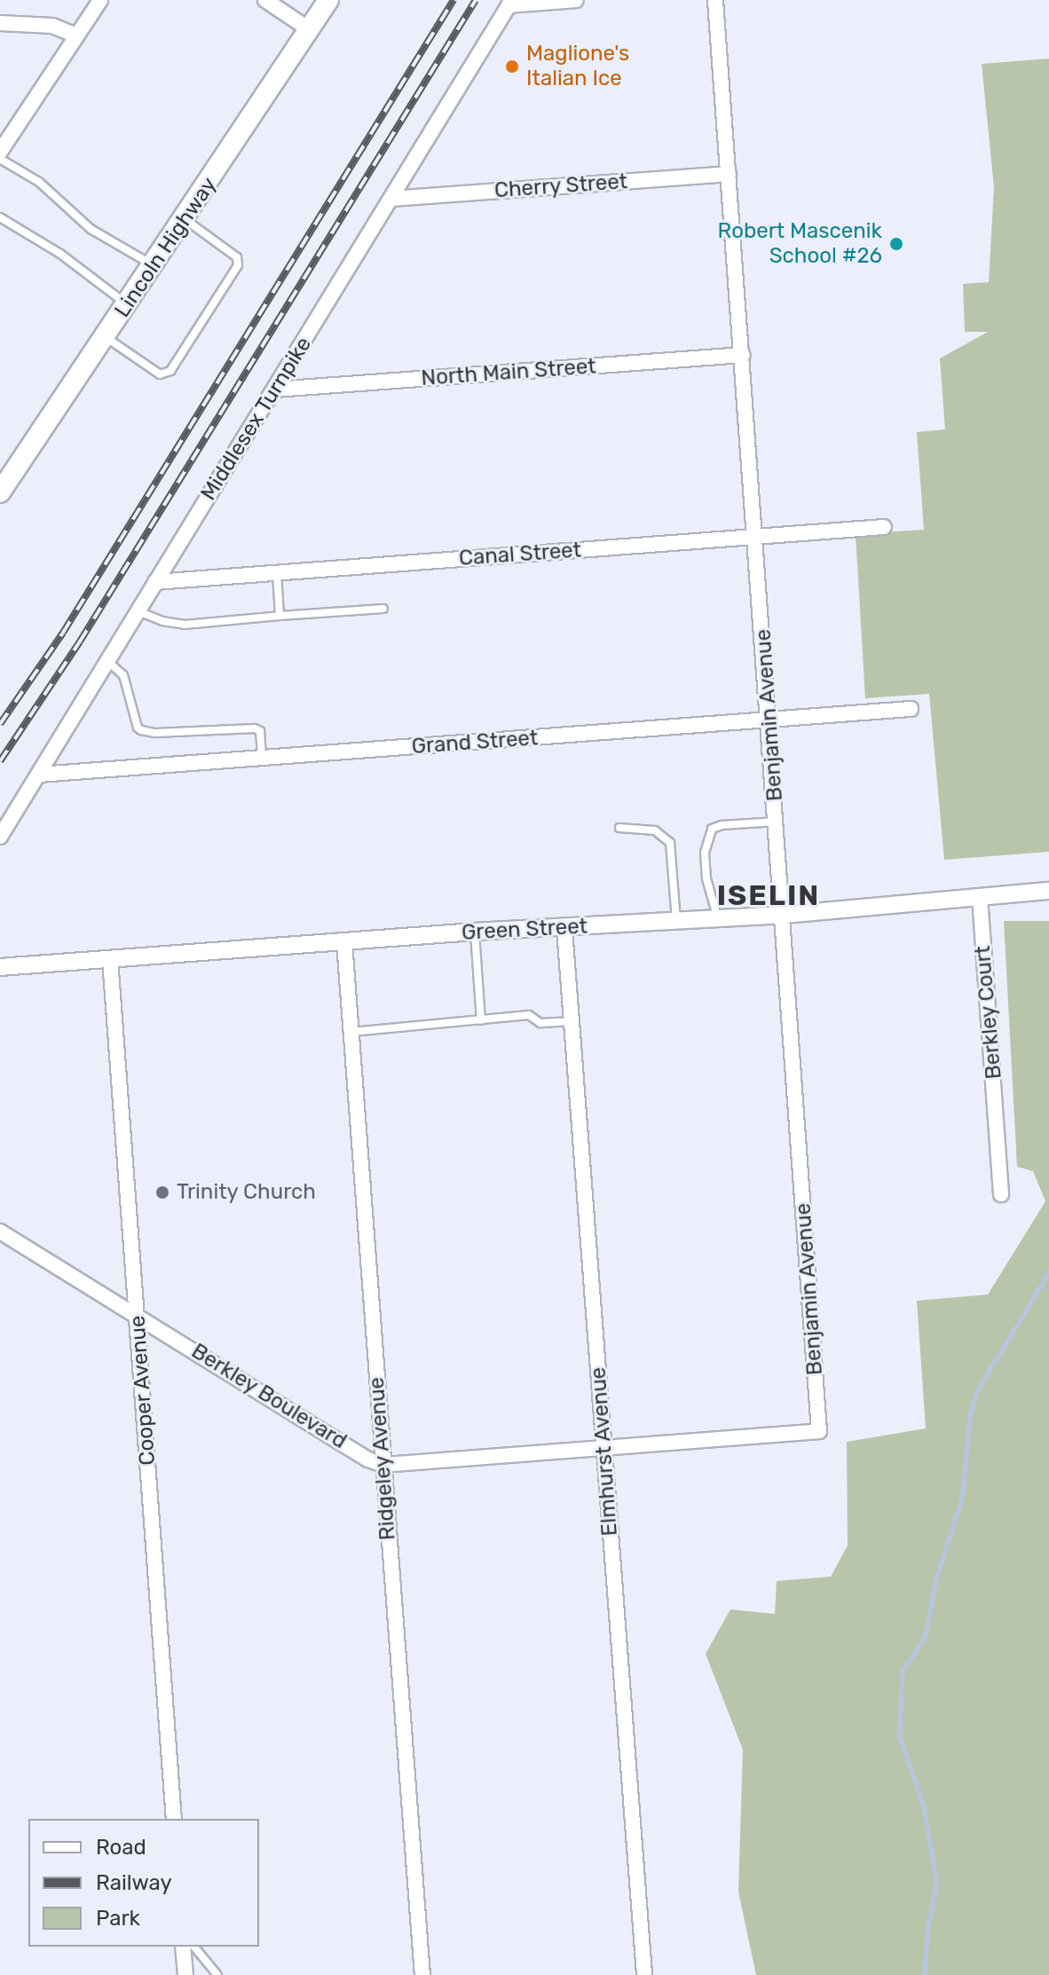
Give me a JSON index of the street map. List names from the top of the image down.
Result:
{
  "streets": {
    "main road": ["Lincoln Highway"],
    "street": [
      "Cherry Street",
      "North Main Street",
      "Middlesex Turnpike",
      "Canal Street",
      "Benjamin Avenue",
      "Grand Street",
      "Green Street",
      "Berkley Court",
      "Cooper Avenue",
      "Berkley Boulevard",
      "Elmhurst Avenue",
      "Ridgeley Avenue"
    ]
  },
  "crossings": [
    ["Cherry Street", "Middlesex Turnpike"],
    ["Cherry Street", "Benjamin Avenue"],
    ["North Main Street", "Middlesex Turnpike"],
    ["North Main Street", "Benjamin Avenue"],
    ["Middlesex Turnpike", "Canal Street"],
    ["Middlesex Turnpike", "Grand Street"],
    ["Canal Street", "Benjamin Avenue"],
    ["Benjamin Avenue", "Grand Street"],
    ["Benjamin Avenue", "Green Street"],
    ["Benjamin Avenue", "Elmhurst Avenue"],
    ["Green Street", "Berkley Court"],
    ["Green Street", "Cooper Avenue"],
    ["Green Street", "Elmhurst Avenue"],
    ["Green Street", "Ridgeley Avenue"],
    ["Cooper Avenue", "Berkley Boulevard"],
    ["Berkley Boulevard", "Ridgeley Avenue"]
  ],
  "districts": ["ISELIN"],
  "places": ["Maglione's Italian Ice", "Robert Mascenik School #26", "Trinity Church"],
  "legend": ["Road", "Railway", "Park"]
}
